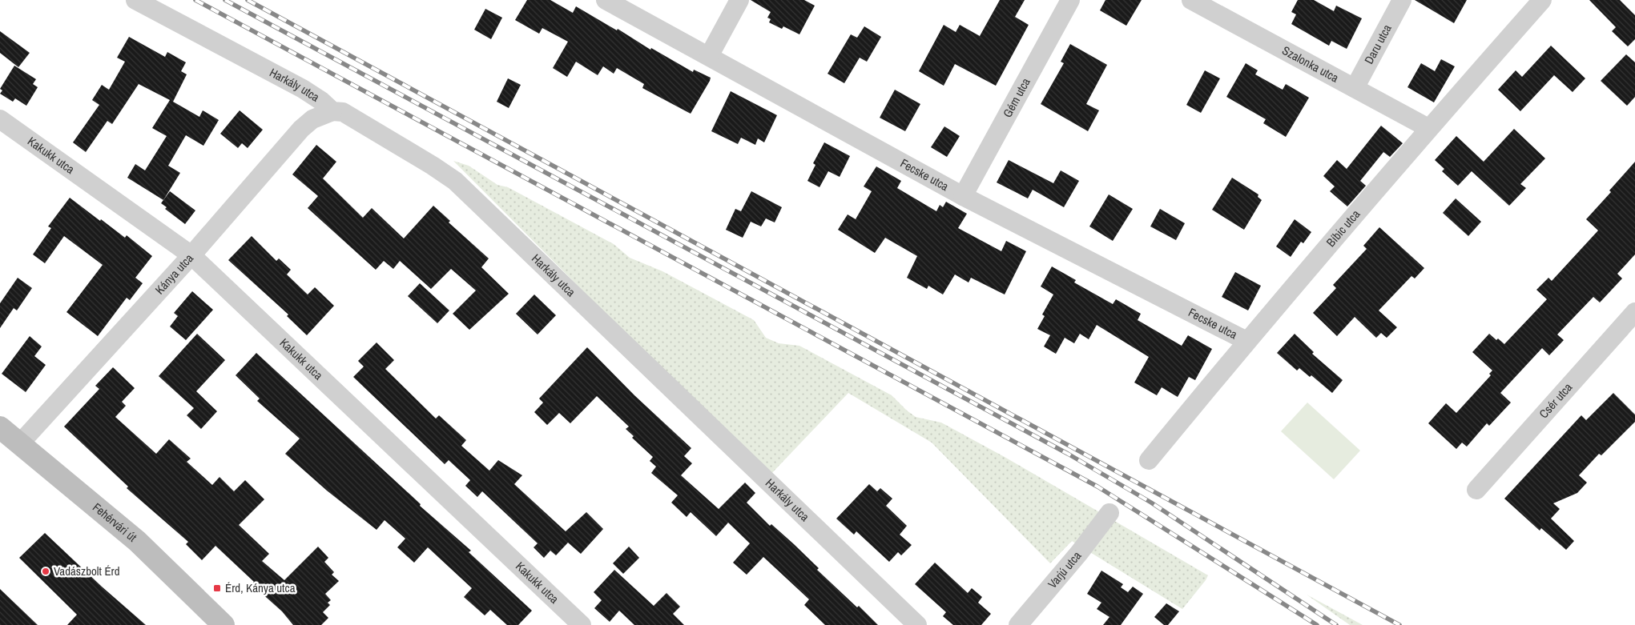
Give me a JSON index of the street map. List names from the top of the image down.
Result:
{
  "streets": {
    "main road": ["Fehérvári út"],
    "street": [
      "Daru utca",
      "Szalonka utca",
      "Harkály utca",
      "Gém utca",
      "Kakukk utca",
      "Fecske utca",
      "Bíbic utca",
      "Kánya utca",
      "Csér utca",
      "Varjú utca"
    ]
  },
  "crossings": [
    ["Daru utca", "Szalonka utca"],
    ["Szalonka utca", "Bíbic utca"],
    ["Harkály utca", "Kánya utca"],
    ["Gém utca", "Fecske utca"],
    ["Kakukk utca", "Kánya utca"],
    ["Fecske utca", "Bíbic utca"],
    ["Kánya utca", "Fehérvári út"]
  ],
  "places": {
    "other": ["Vadászbolt Érd"],
    "transit": ["Érd, Kánya utca"]
  }
}
